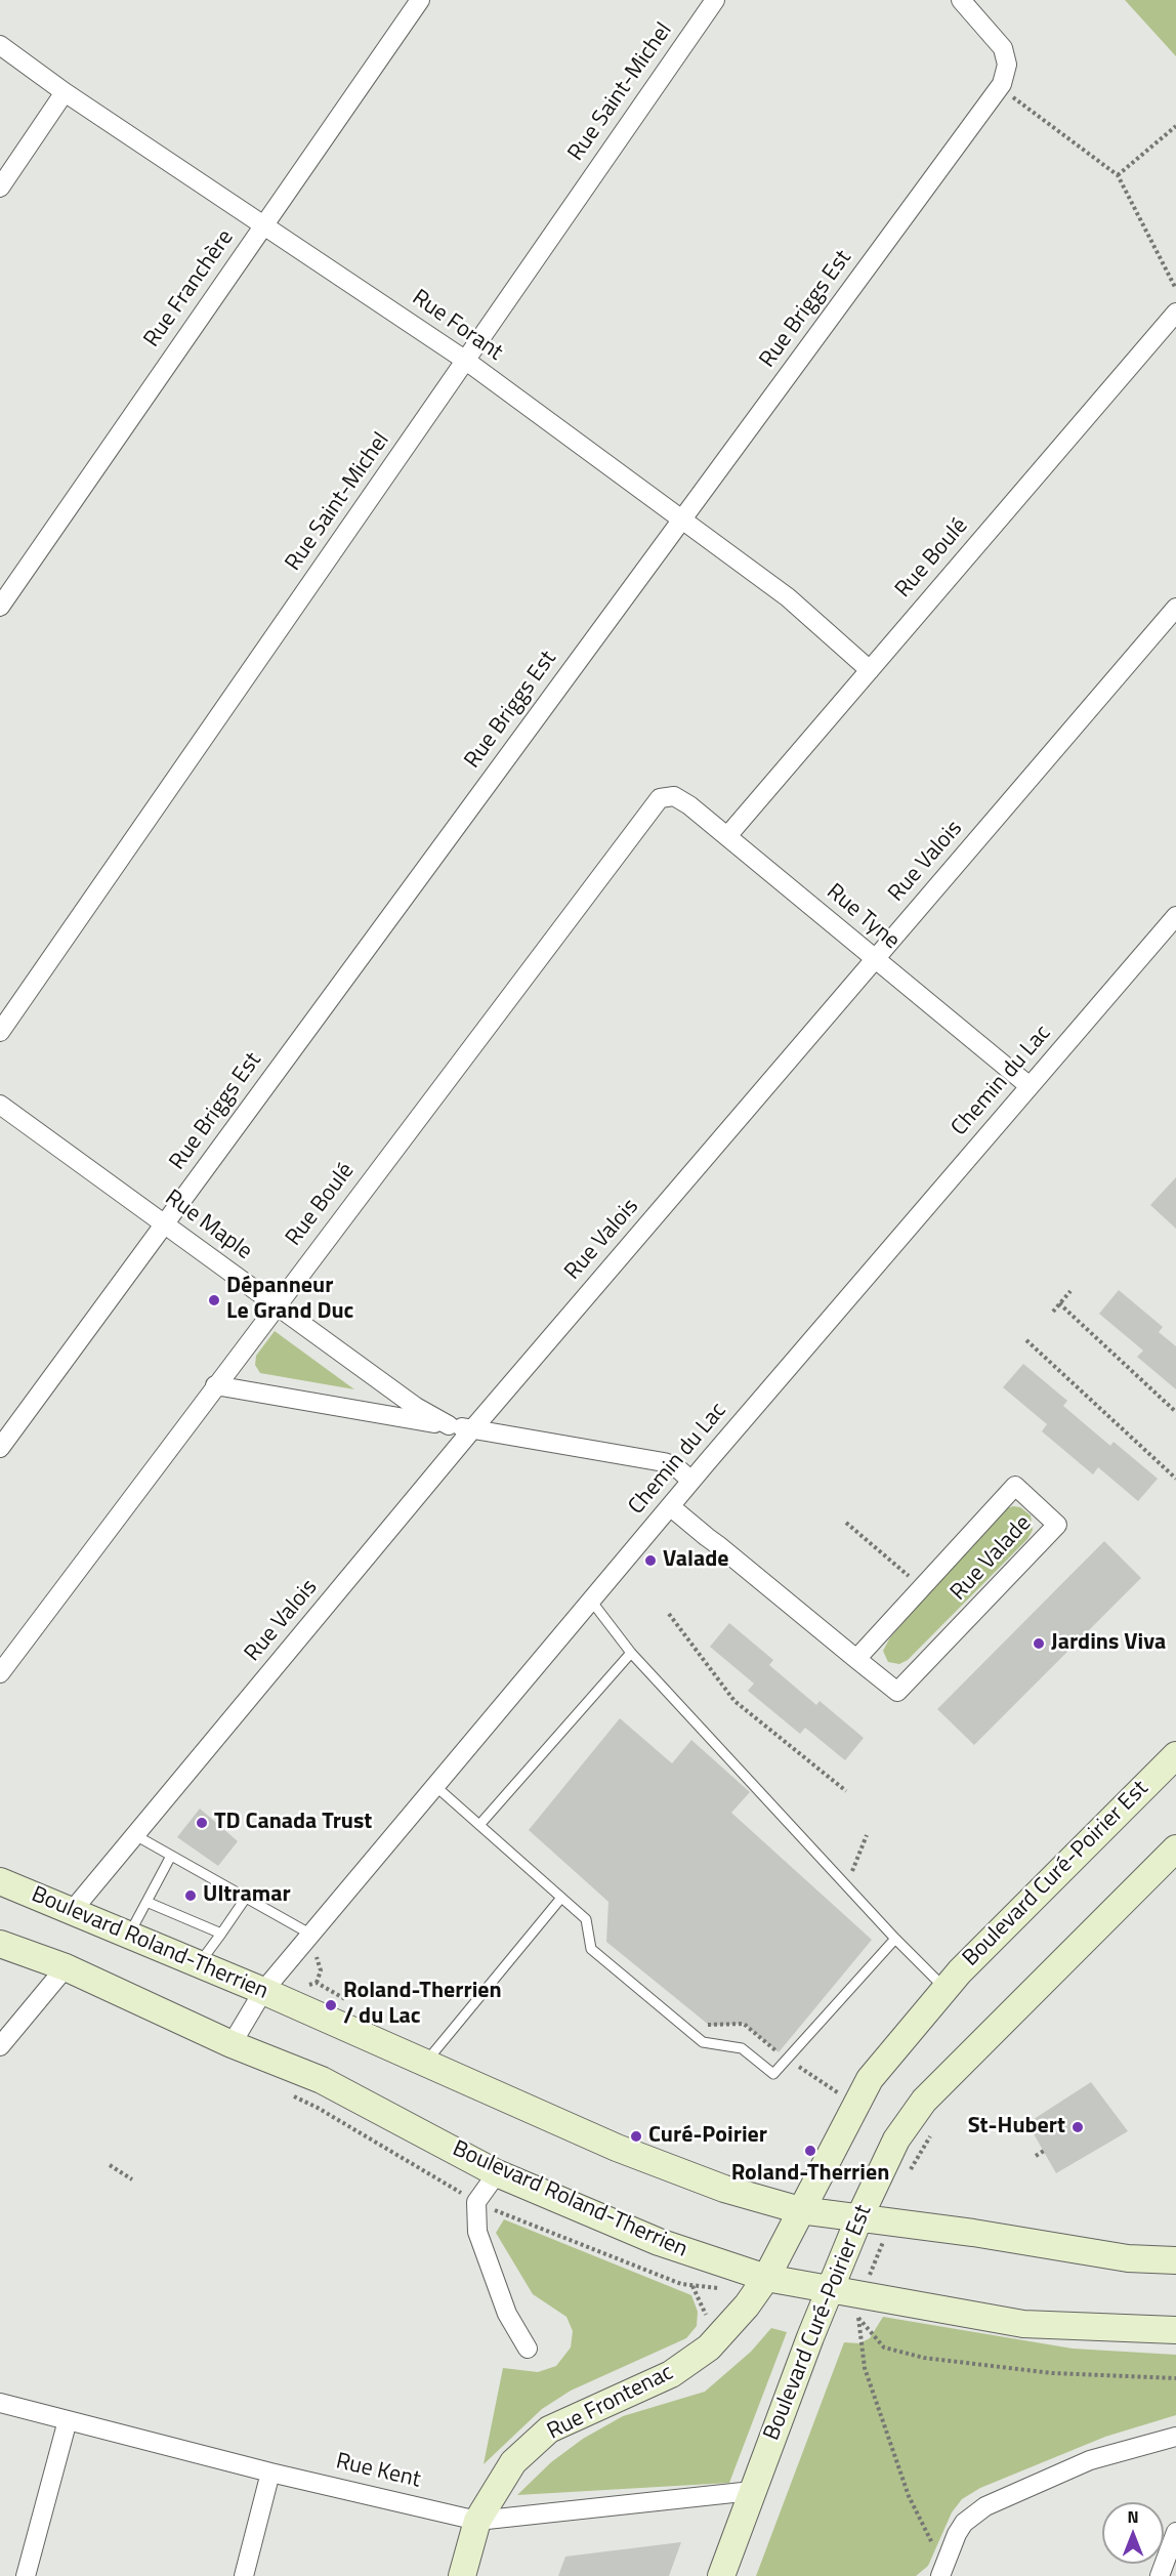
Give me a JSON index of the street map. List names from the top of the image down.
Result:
{
  "streets": {
    "main road": ["Boulevard Curé-Poirier Est", "Boulevard Roland-Therrien", "Rue Frontenac"],
    "street": [
      "Rue Saint-Michel",
      "Rue Franchère",
      "Rue Briggs Est",
      "Rue Forant",
      "Rue Boulé",
      "Rue Valois",
      "Rue Tyne",
      "Chemin du Lac",
      "Rue Maple",
      "Rue Valade",
      "Rue Kent"
    ]
  },
  "crossings": [
    ["Rue Saint-Michel", "Rue Forant"],
    ["Rue Franchère", "Rue Forant"],
    ["Rue Briggs Est", "Rue Forant"],
    ["Rue Briggs Est", "Rue Maple"],
    ["Rue Forant", "Rue Boulé"],
    ["Rue Boulé", "Rue Tyne"],
    ["Rue Boulé", "Rue Maple"],
    ["Rue Valois", "Rue Tyne"],
    ["Rue Valois", "Rue Maple"],
    ["Rue Valois", "Boulevard Roland-Therrien"],
    ["Rue Tyne", "Chemin du Lac"],
    ["Chemin du Lac", "Rue Maple"],
    ["Chemin du Lac", "Rue Valade"],
    ["Chemin du Lac", "Boulevard Roland-Therrien"],
    ["Boulevard Curé-Poirier Est", "Boulevard Roland-Therrien"],
    ["Boulevard Curé-Poirier Est", "Rue Frontenac"],
    ["Boulevard Curé-Poirier Est", "Rue Kent"],
    ["Boulevard Roland-Therrien", "Rue Frontenac"],
    ["Rue Frontenac", "Rue Kent"]
  ],
  "places": [
    "Dépanneur Le Grand Duc",
    "Valade",
    "Jardins Viva",
    "TD Canada Trust",
    "Ultramar",
    "Roland-Therrien / du Lac",
    "St-Hubert",
    "Curé-Poirier",
    "Roland-Therrien"
  ],
  "north": "top"
}
